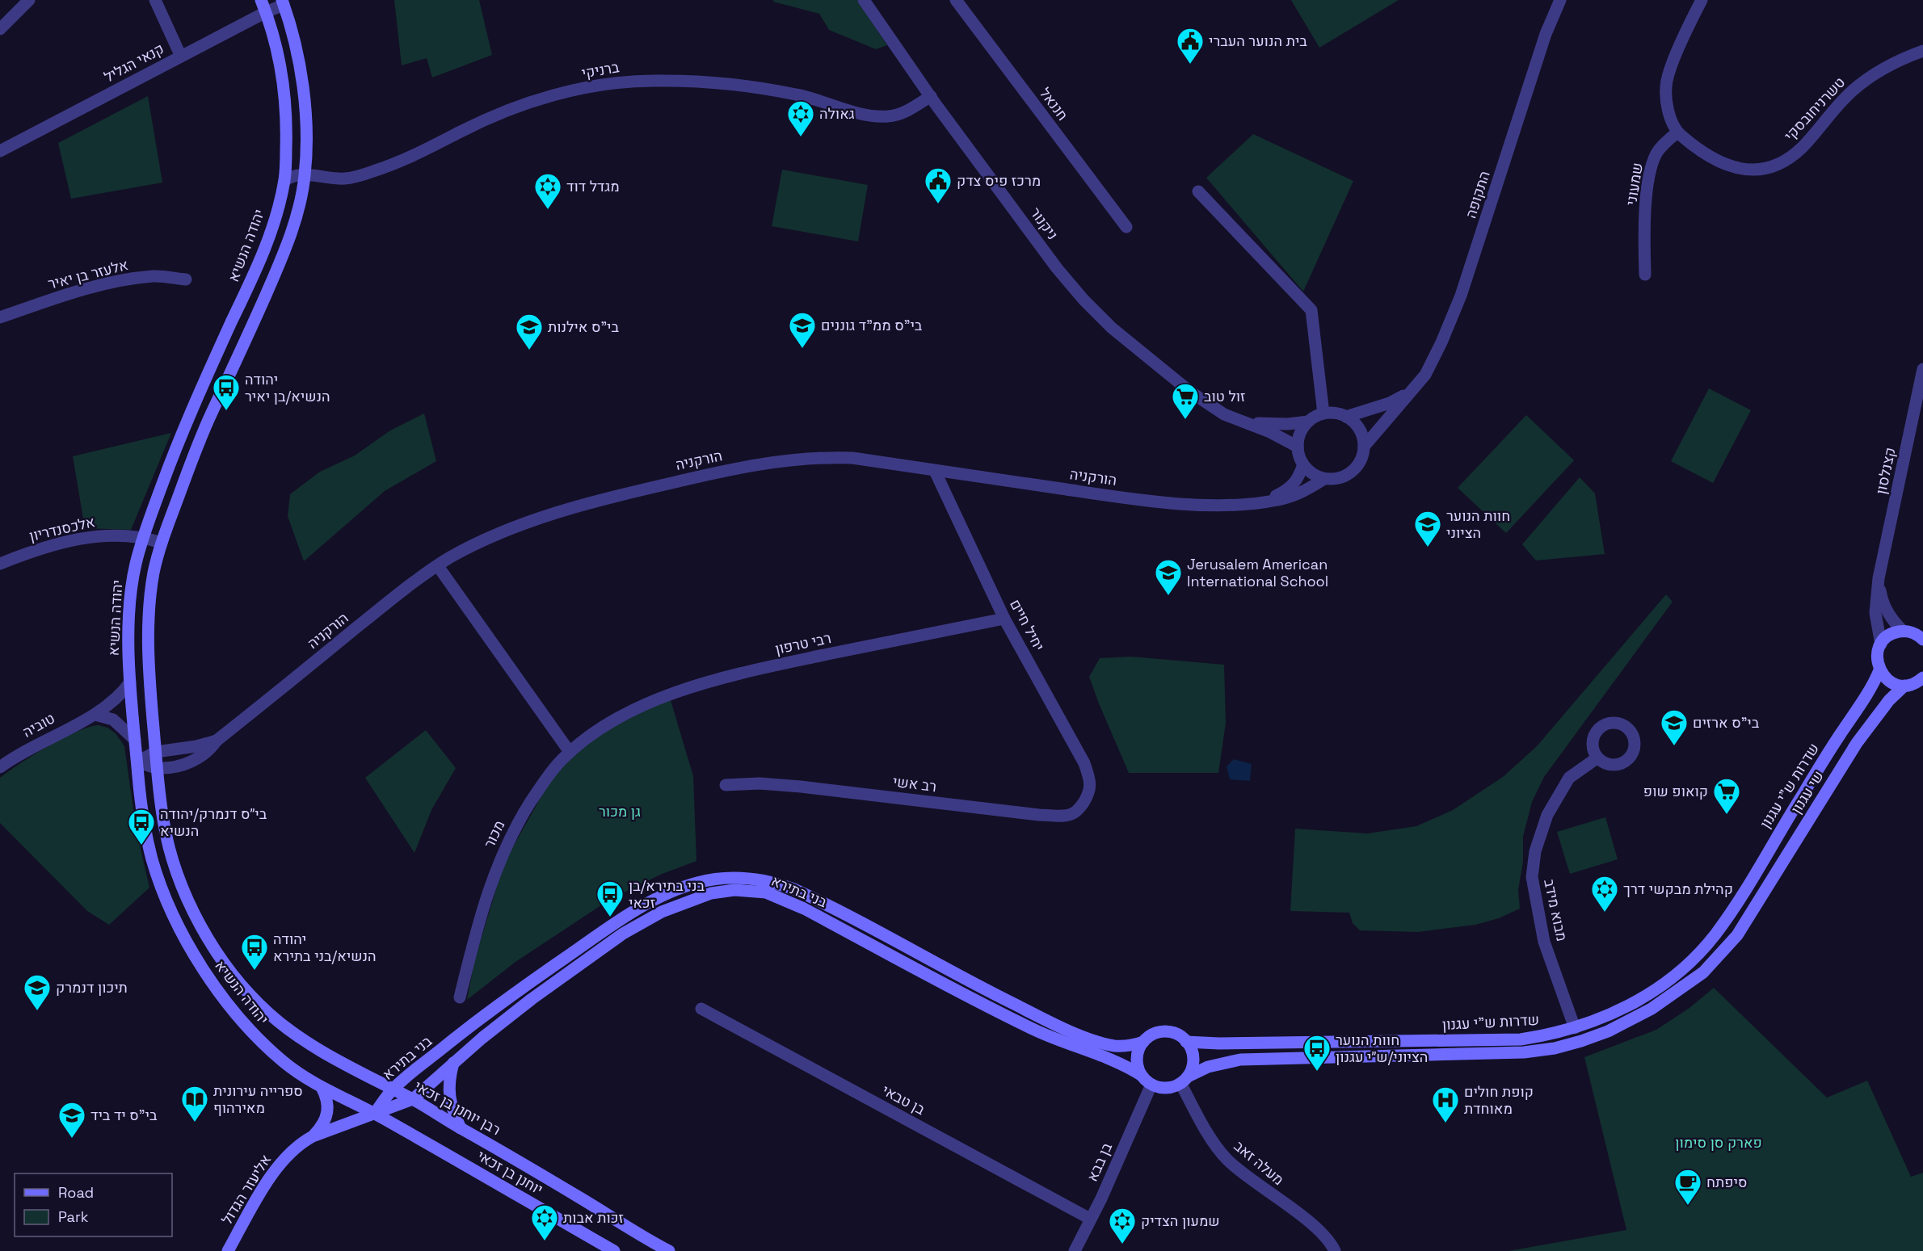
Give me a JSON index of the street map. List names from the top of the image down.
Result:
{
  "streets": {
    "street": [
      "קנאי הגליל",
      "ברניקי",
      "חננאל",
      "טשרניחובסקי",
      "שמעוני",
      "התקופה",
      "ניקנור",
      "יהודה הנשיא",
      "אלעזר בן יאיר",
      "הורקניה",
      "קצנלסון",
      "אלכסנדריון",
      "יחיל חיים",
      "רבי טרפון",
      "טוביה",
      "רב אשי",
      "שדרות ש\"י עגנון",
      "שי עגנון",
      "מכור",
      "בני בתירא",
      "מבוא מידב",
      "בן טבאי",
      "רבן יוחנן בן זכאי",
      "בן בבא",
      "מעלה זאב",
      "יוחנן בן זכאי",
      "אליעזר הגדול"
    ]
  },
  "crossings": [
    ["קנאי הגליל", "יהודה הנשיא"],
    ["ברניקי", "ניקנור"],
    ["ברניקי", "יהודה הנשיא"],
    ["טשרניחובסקי", "שמעוני"],
    ["התקופה", "ניקנור"],
    ["התקופה", "הורקניה"],
    ["ניקנור", "הורקניה"],
    ["יהודה הנשיא", "הורקניה"],
    ["יהודה הנשיא", "אלכסנדריון"],
    ["יהודה הנשיא", "טוביה"],
    ["יהודה הנשיא", "בני בתירא"],
    ["יהודה הנשיא", "רבן יוחנן בן זכאי"],
    ["יהודה הנשיא", "יוחנן בן זכאי"],
    ["יהודה הנשיא", "אליעזר הגדול"],
    ["הורקניה", "יחיל חיים"],
    ["יחיל חיים", "רבי טרפון"],
    ["יחיל חיים", "רב אשי"],
    ["רבי טרפון", "מכור"],
    ["שדרות ש\"י עגנון", "שי עגנון"],
    ["שדרות ש\"י עגנון", "בני בתירא"],
    ["שדרות ש\"י עגנון", "מבוא מידב"],
    ["שדרות ש\"י עגנון", "בן בבא"],
    ["שדרות ש\"י עגנון", "מעלה זאב"],
    ["בני בתירא", "רבן יוחנן בן זכאי"],
    ["בני בתירא", "בן בבא"],
    ["בני בתירא", "מעלה זאב"],
    ["בני בתירא", "יוחנן בן זכאי"],
    ["בני בתירא", "אליעזר הגדול"],
    ["בן טבאי", "בן בבא"],
    ["רבן יוחנן בן זכאי", "יוחנן בן זכאי"],
    ["בן בבא", "מעלה זאב"],
    ["יוחנן בן זכאי", "אליעזר הגדול"]
  ],
  "parks": ["גן מכור", "פארק סן סימון"],
  "places": {
    "public building": ["בית הנוער העברי", "מרכז פיס צדק"],
    "synagogue": [
      "גאולה",
      "מגדל דוד",
      "קהילת מבקשי דרך",
      "זכות אבות",
      "שמעון הצדיק"
    ],
    "school or university": [
      "בי\"ס ממ\"ד גוננים",
      "בי\"ס אילנות",
      "חוות הנוער הציוני",
      "Jerusalem American International School",
      "בי\"ס ארזים",
      "תיכון דנמרק",
      "בי\"ס יד ביד"
    ],
    "bus stop": [
      "יהודה הנשיא/בן יאיר",
      "בי״ס דנמרק/יהודה הנשיא",
      "בני בתירא/בן זכאי",
      "יהודה הנשיא/בני בתירא",
      "חוות הנוער הציוני/ש״י עגנון"
    ],
    "supermarket": ["זול טוב", "קואופ שופ"],
    "library": ["ספרייה עירונית מאירהוף"],
    "hospital": ["קופת חולים מאוחדת"],
    "cafe": ["סיפתח"]
  },
  "legend": ["Road", "Park"]
}
